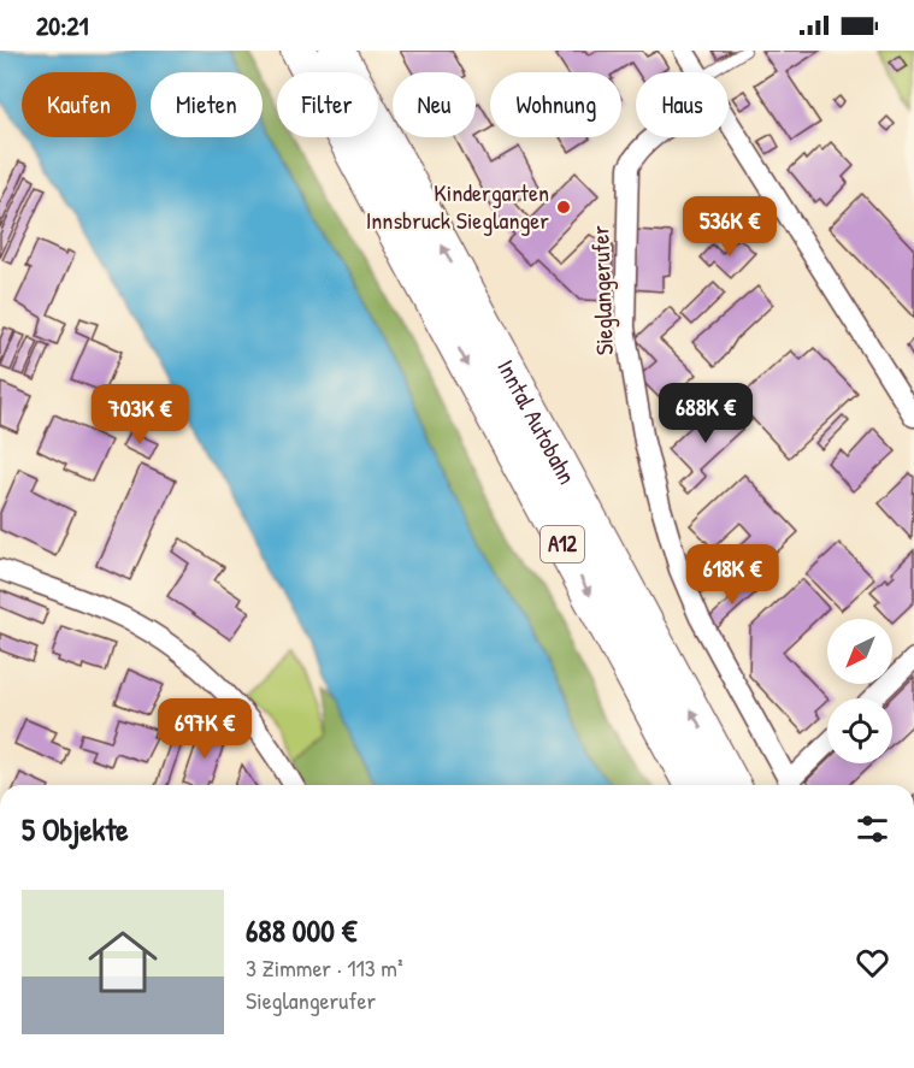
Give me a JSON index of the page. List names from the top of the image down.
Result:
{
  "streets": {
    "highway": ["Inntal Autobahn", "A12"],
    "street": ["Sieglangerufer"]
  },
  "places": ["Kindergarten Innsbruck Sieglanger"],
  "north": "bottom left",
  "page": {
    "status": "20:21",
    "chip": [
      "Kaufen",
      "Mieten",
      "Filter",
      "Neu",
      "Wohnung",
      "Haus"
    ],
    "price": [
      "536K €",
      "688K €",
      "703K €",
      "618K €",
      "697K €"
    ],
    "heading": "5 Objekte",
    "list": [
      {
        "name": "688 000 €",
        "note": "3 Zimmer · 113 m² · Sieglangerufer"
      }
    ]
  }
}
